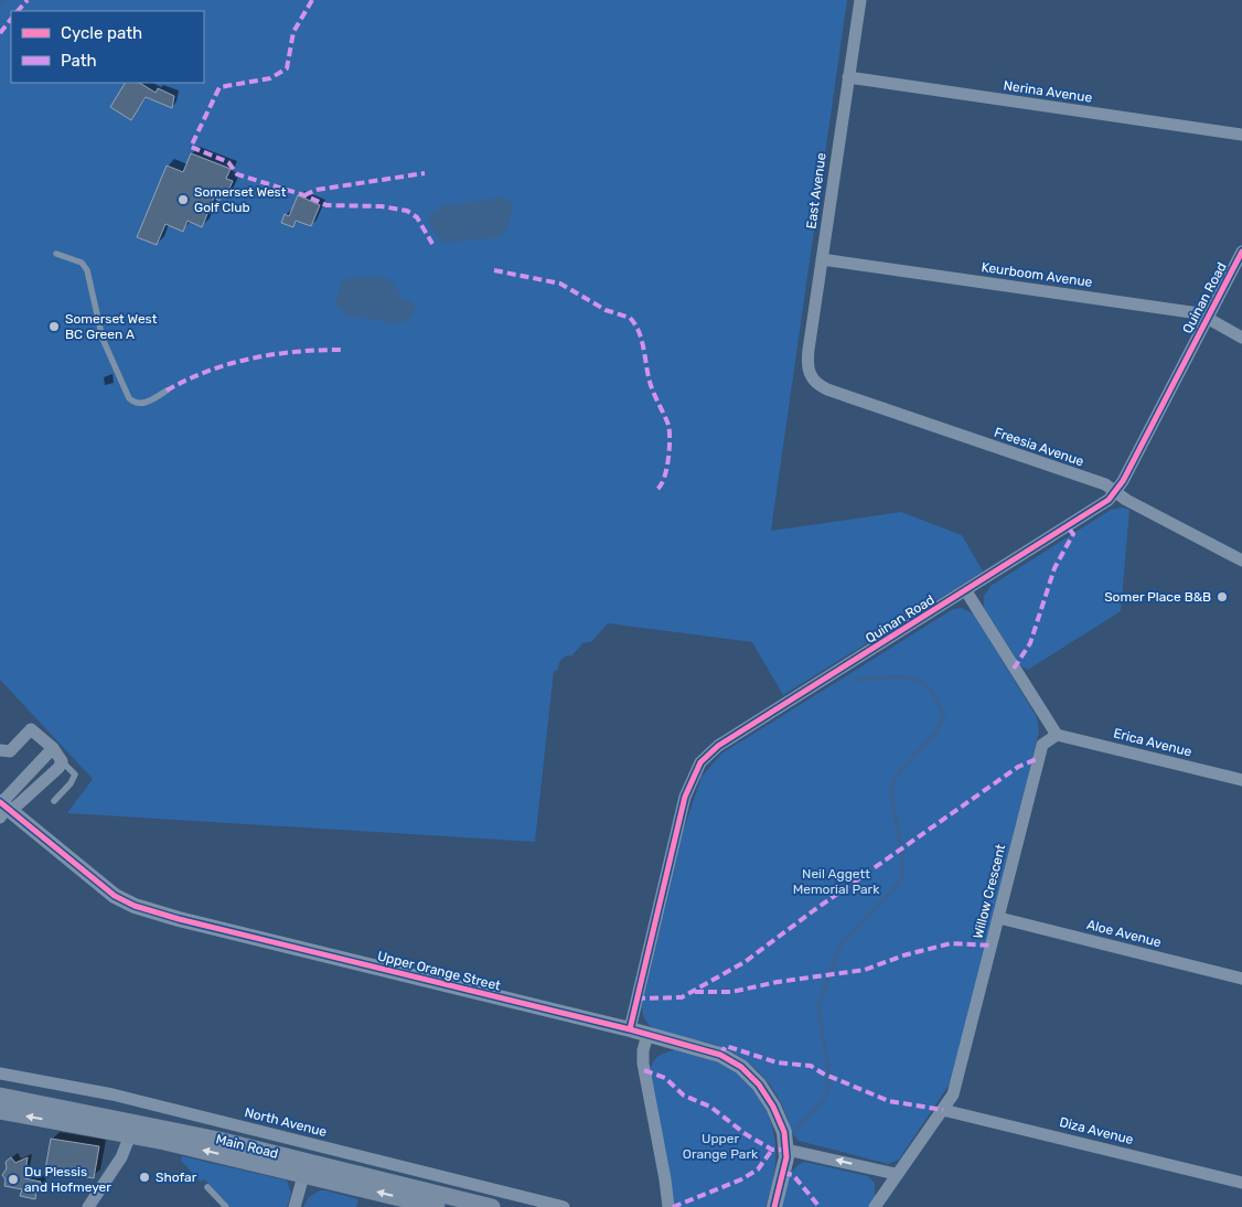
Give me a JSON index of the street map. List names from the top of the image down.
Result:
{
  "streets": {
    "main road": ["Main Road"],
    "street": [
      "Nerina Avenue",
      "East Avenue",
      "Keurboom Avenue",
      "Quinan Road",
      "Freesia Avenue",
      "Erica Avenue",
      "Willow Crescent",
      "Aloe Avenue",
      "Upper Orange Street",
      "North Avenue",
      "Diza Avenue"
    ]
  },
  "crossings": [
    ["Nerina Avenue", "East Avenue"],
    ["East Avenue", "Keurboom Avenue"],
    ["East Avenue", "Freesia Avenue"],
    ["Keurboom Avenue", "Quinan Road"],
    ["Quinan Road", "Freesia Avenue"],
    ["Quinan Road", "Upper Orange Street"],
    ["Erica Avenue", "Willow Crescent"],
    ["Willow Crescent", "Aloe Avenue"],
    ["Willow Crescent", "Diza Avenue"]
  ],
  "parks": ["Neil Aggett Memorial Park", "Upper Orange Park"],
  "places": [
    "Somerset West Golf Club",
    "Somerset West BC Green A",
    "Somer Place B&B",
    "Shofar",
    "Du Plessis and Hofmeyer"
  ],
  "legend": ["Cycle path", "Path"]
}
